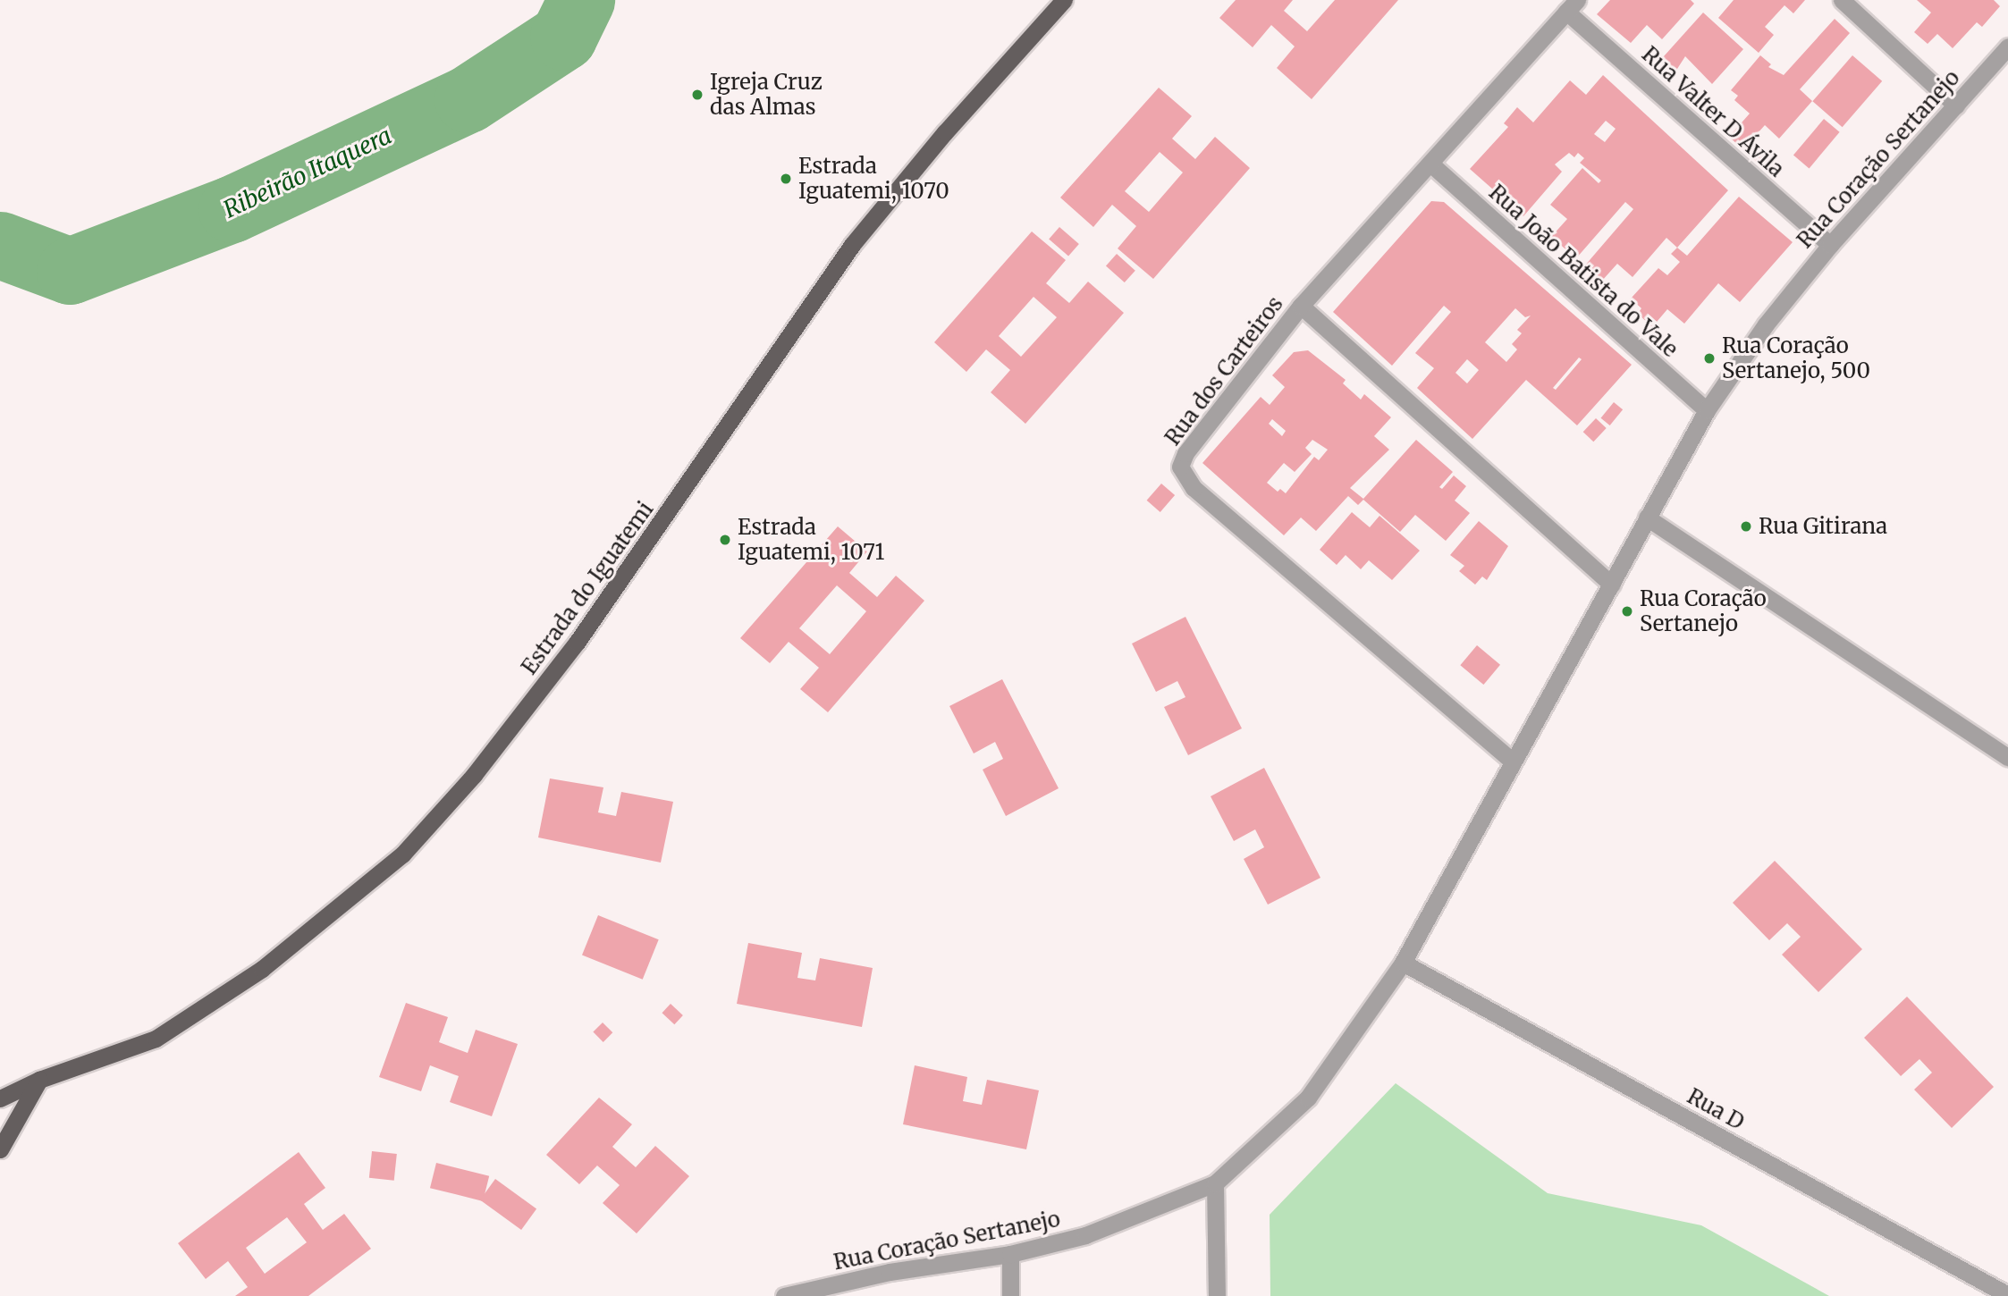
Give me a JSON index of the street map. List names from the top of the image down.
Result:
{
  "streets": {
    "main road": ["Estrada do Iguatemi"],
    "street": [
      "Rua Valter D Ávila",
      "Rua Coração Sertanejo",
      "Rua João Batista do Vale",
      "Rua dos Carteiros",
      "Rua D"
    ]
  },
  "crossings": [
    ["Rua Valter D Ávila", "Rua Coração Sertanejo"],
    ["Rua Valter D Ávila", "Rua dos Carteiros"],
    ["Rua Coração Sertanejo", "Rua João Batista do Vale"],
    ["Rua Coração Sertanejo", "Rua dos Carteiros"],
    ["Rua Coração Sertanejo", "Rua D"],
    ["Rua João Batista do Vale", "Rua dos Carteiros"]
  ],
  "water": ["Ribeirão Itaquera"],
  "places": [
    "Igreja Cruz das Almas",
    "Estrada Iguatemi, 1070",
    "Rua Coração Sertanejo, 500",
    "Rua Gitirana",
    "Estrada Iguatemi, 1071",
    "Rua Coração Sertanejo"
  ]
}
